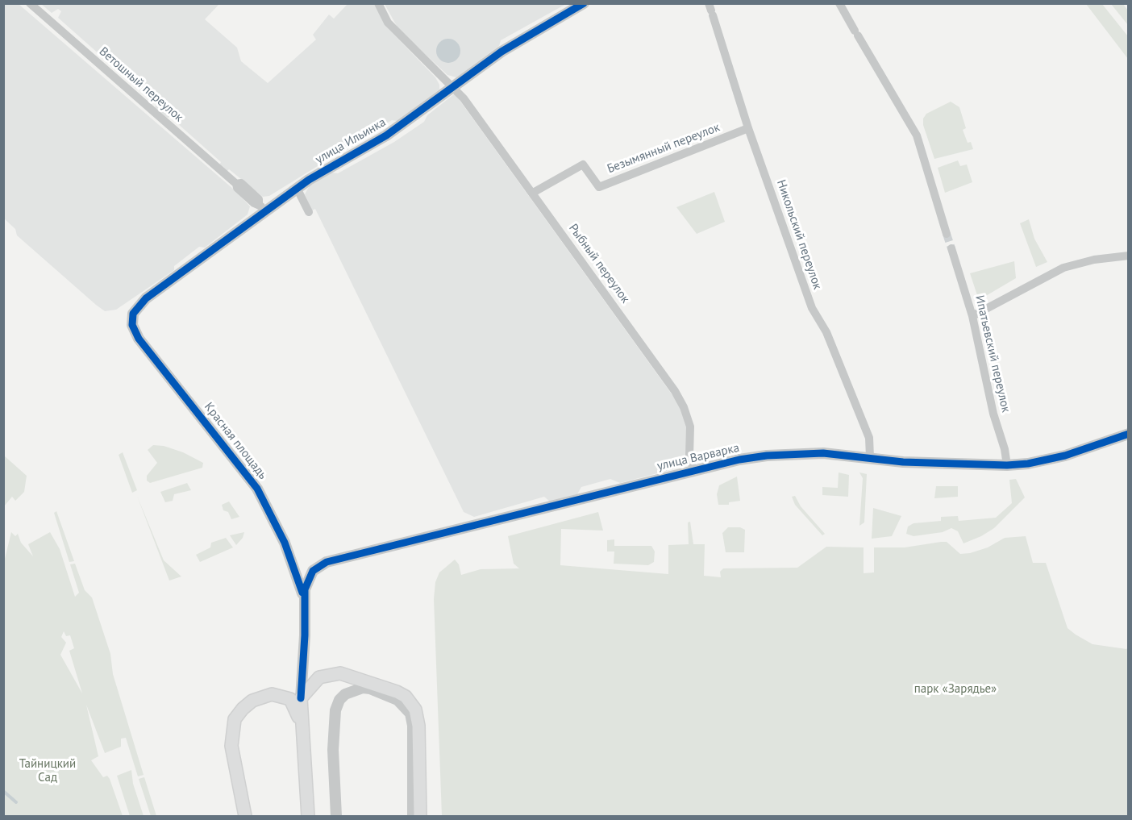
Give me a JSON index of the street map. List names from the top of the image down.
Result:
{
  "streets": {
    "street": [
      "Ветошный переулок",
      "улица Ильинка",
      "Безымянный переулок",
      "Никольский переулок",
      "Рыбный переулок",
      "Ипатьевский переулок",
      "Красная площадь",
      "улица Варварка"
    ]
  },
  "crossings": [
    ["Ветошный переулок", "улица Ильинка"],
    ["улица Ильинка", "Рыбный переулок"],
    ["улица Ильинка", "Красная площадь"],
    ["Безымянный переулок", "Никольский переулок"],
    ["Безымянный переулок", "Рыбный переулок"],
    ["Никольский переулок", "улица Варварка"],
    ["Рыбный переулок", "улица Варварка"],
    ["Ипатьевский переулок", "улица Варварка"],
    ["Красная площадь", "улица Варварка"]
  ],
  "parks": ["парк «Зарядье»", "Тайницкий Сад"]
}
